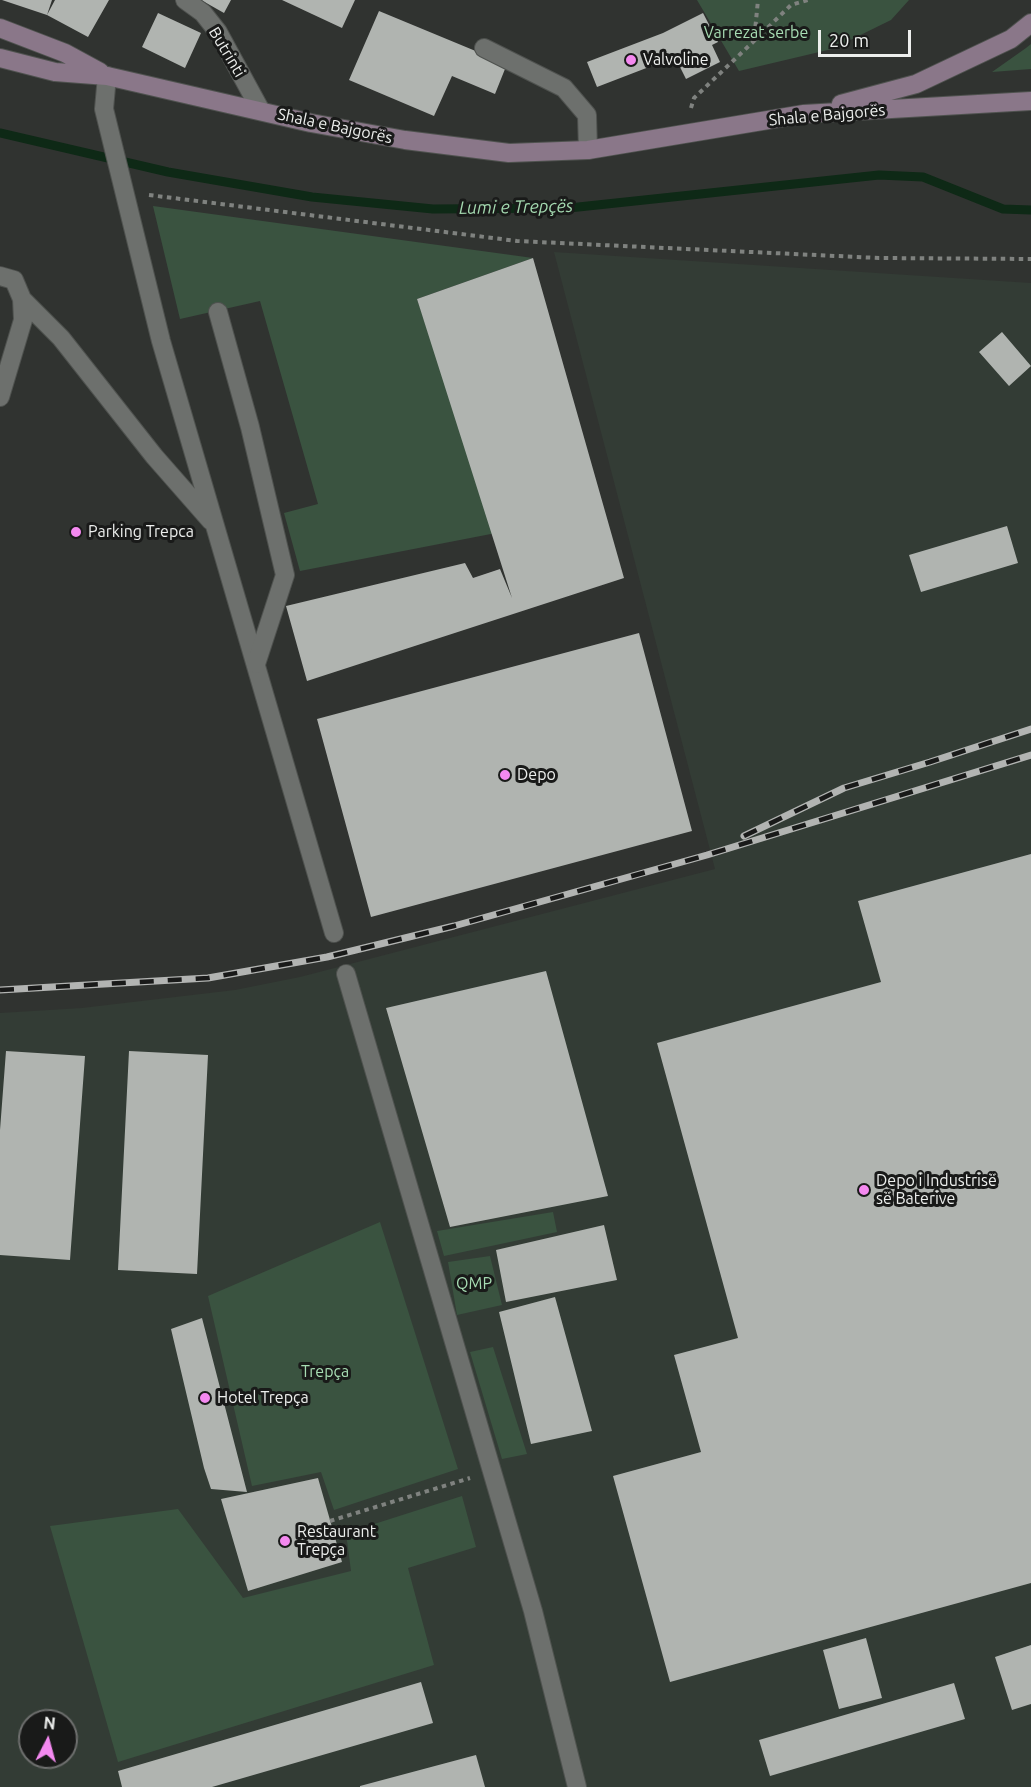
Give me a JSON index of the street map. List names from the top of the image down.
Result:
{
  "streets": {
    "main road": ["Shala e Bajgorës"],
    "street": ["Butrinti"]
  },
  "crossings": [
    ["Butrinti", "Shala e Bajgorës"]
  ],
  "water": ["Lumi e Trepçës"],
  "parks": ["Varrezat serbe", "QMP", "Trepça"],
  "places": [
    "Valvoline",
    "Parking Trepca",
    "Depo",
    "Depo i Industrisë së Baterive",
    "Hotel Trepça",
    "Restaurant Trepça"
  ],
  "scale_bar": "20 m",
  "north": "top"
}
